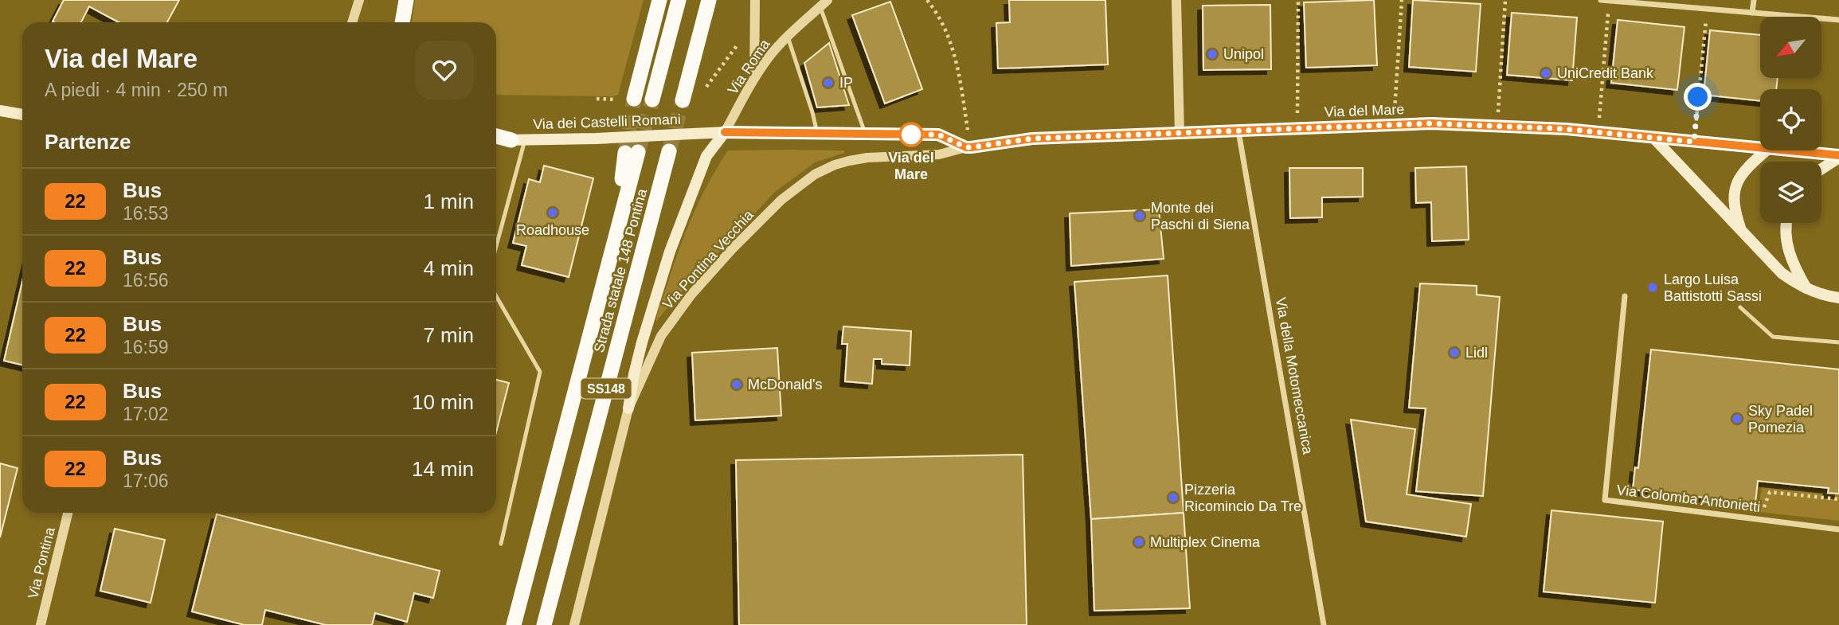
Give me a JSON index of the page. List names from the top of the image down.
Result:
{
  "streets": {
    "highway": ["Strada statale 148 Pontina", "SS148"],
    "main road": ["Via del Mare", "Via dei Castelli Romani"],
    "street": [
      "Via Roma",
      "Via Pontina Vecchia",
      "Via della Motomeccanica",
      "Via Colomba Antonietti",
      "Via Pontina"
    ]
  },
  "crossings": [
    ["Via Roma", "Via dei Castelli Romani"],
    ["Via del Mare", "Via Pontina Vecchia"],
    ["Via del Mare", "Via della Motomeccanica"]
  ],
  "places": [
    "Unipol",
    "UniCredit Bank",
    "IP",
    "Via del Mare",
    "Roadhouse",
    "Monte dei Paschi di Siena",
    "Largo Luisa Battistotti Sassi",
    "Lidl",
    "McDonald's",
    "Sky Padel Pomezia",
    "Pizzeria Ricomincio Da Tre",
    "Multiplex Cinema"
  ],
  "lines": ["bus line 22"],
  "north": "bottom left",
  "page": {
    "heading": [
      ["Via del Mare", "A piedi · 4 min · 250 m"],
      "Partenze"
    ],
    "list": [
      {
        "mark": "22",
        "name": "Bus",
        "note": "16:53",
        "value": "1 min"
      },
      {
        "mark": "22",
        "name": "Bus",
        "note": "16:56",
        "value": "4 min"
      },
      {
        "mark": "22",
        "name": "Bus",
        "note": "16:59",
        "value": "7 min"
      },
      {
        "mark": "22",
        "name": "Bus",
        "note": "17:02",
        "value": "10 min"
      },
      {
        "mark": "22",
        "name": "Bus",
        "note": "17:06",
        "value": "14 min"
      }
    ]
  }
}
